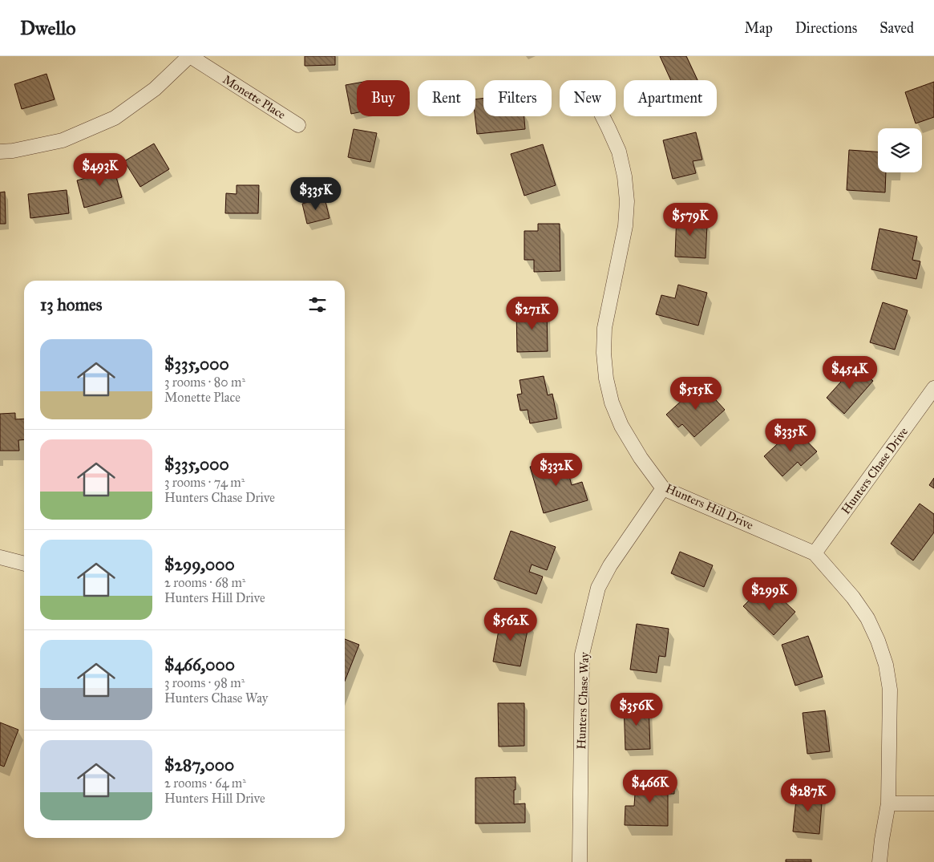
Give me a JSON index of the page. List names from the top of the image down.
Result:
{
  "streets": {
    "street": [
      "Monette Place",
      "Hunters Chase Drive",
      "Hunters Hill Drive",
      "Hunters Chase Way"
    ]
  },
  "crossings": [
    ["Hunters Chase Drive", "Hunters Hill Drive"],
    ["Hunters Hill Drive", "Hunters Chase Way"]
  ],
  "page": {
    "header": "Dwello",
    "nav": ["Map", "Directions", "Saved"],
    "chip": [
      "Buy",
      "Rent",
      "Filters",
      "New",
      "Apartment"
    ],
    "price": [
      "$493K",
      "$335K",
      "$579K",
      "$271K",
      "$454K",
      "$515K",
      "$335K",
      "$332K",
      "$299K",
      "$562K",
      "$356K",
      "$466K",
      "$287K"
    ],
    "heading": "13 homes",
    "list": [
      {
        "name": "$335,000",
        "note": "3 rooms · 80 m² · Monette Place"
      },
      {
        "name": "$335,000",
        "note": "3 rooms · 74 m² · Hunters Chase Drive"
      },
      {
        "name": "$299,000",
        "note": "2 rooms · 68 m² · Hunters Hill Drive"
      },
      {
        "name": "$466,000",
        "note": "3 rooms · 98 m² · Hunters Chase Way"
      },
      {
        "name": "$287,000",
        "note": "2 rooms · 64 m² · Hunters Hill Drive"
      }
    ]
  }
}
